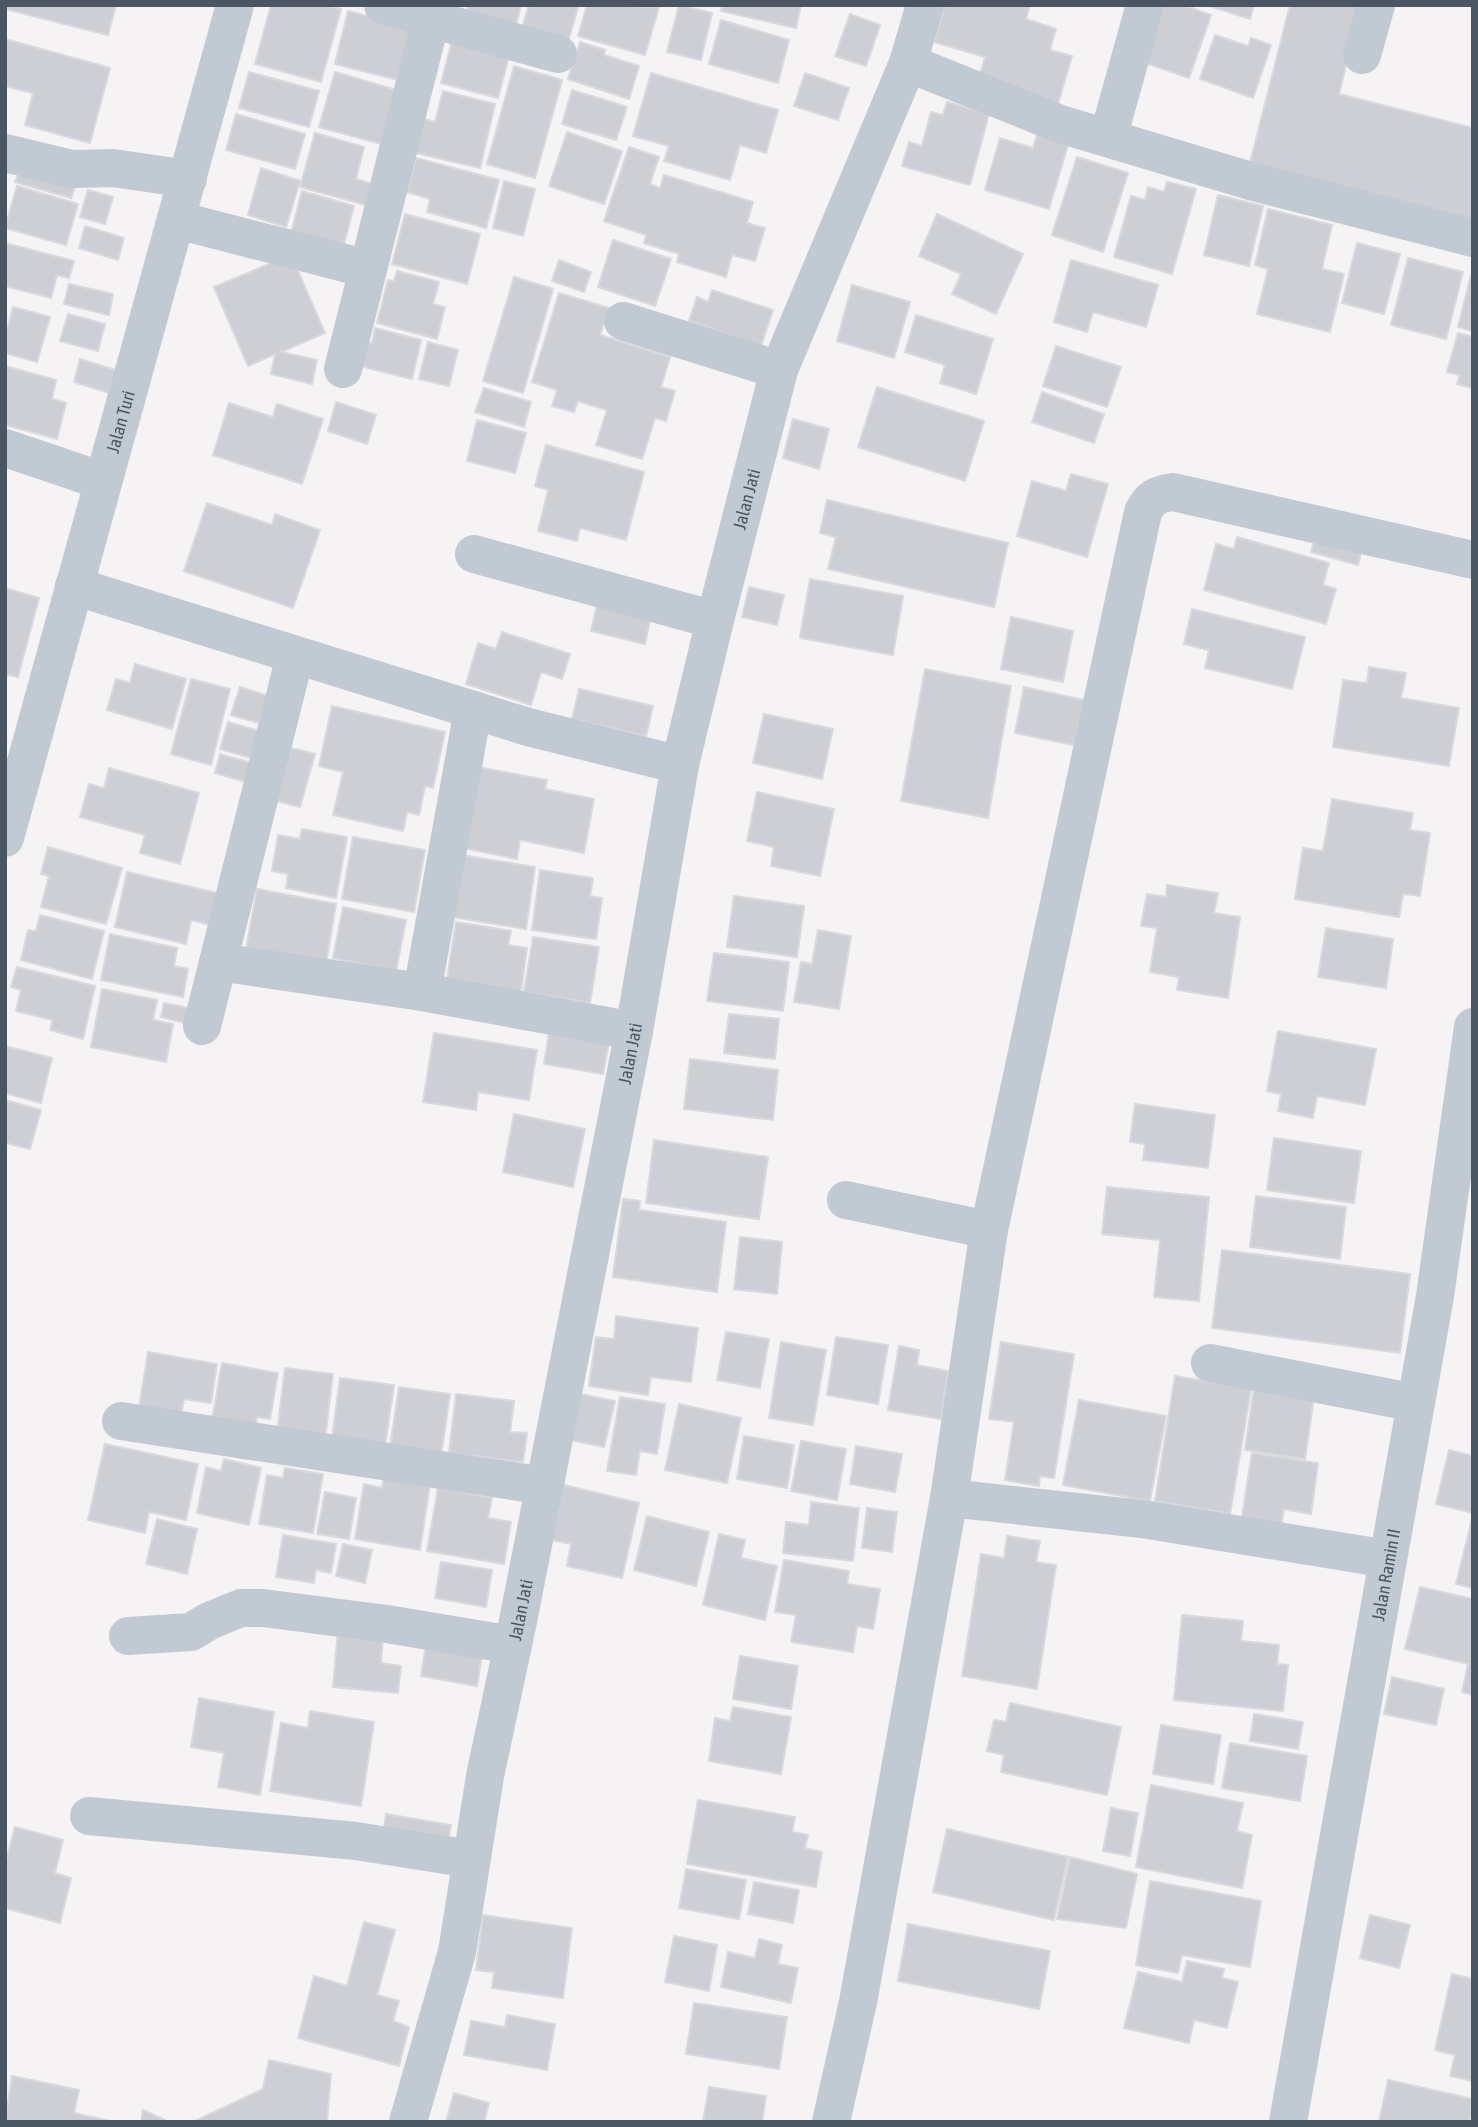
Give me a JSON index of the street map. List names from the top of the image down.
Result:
{
  "streets": {
    "street": ["Jalan Turi", "Jalan Jati", "Jalan Ramin II"]
  }
}
